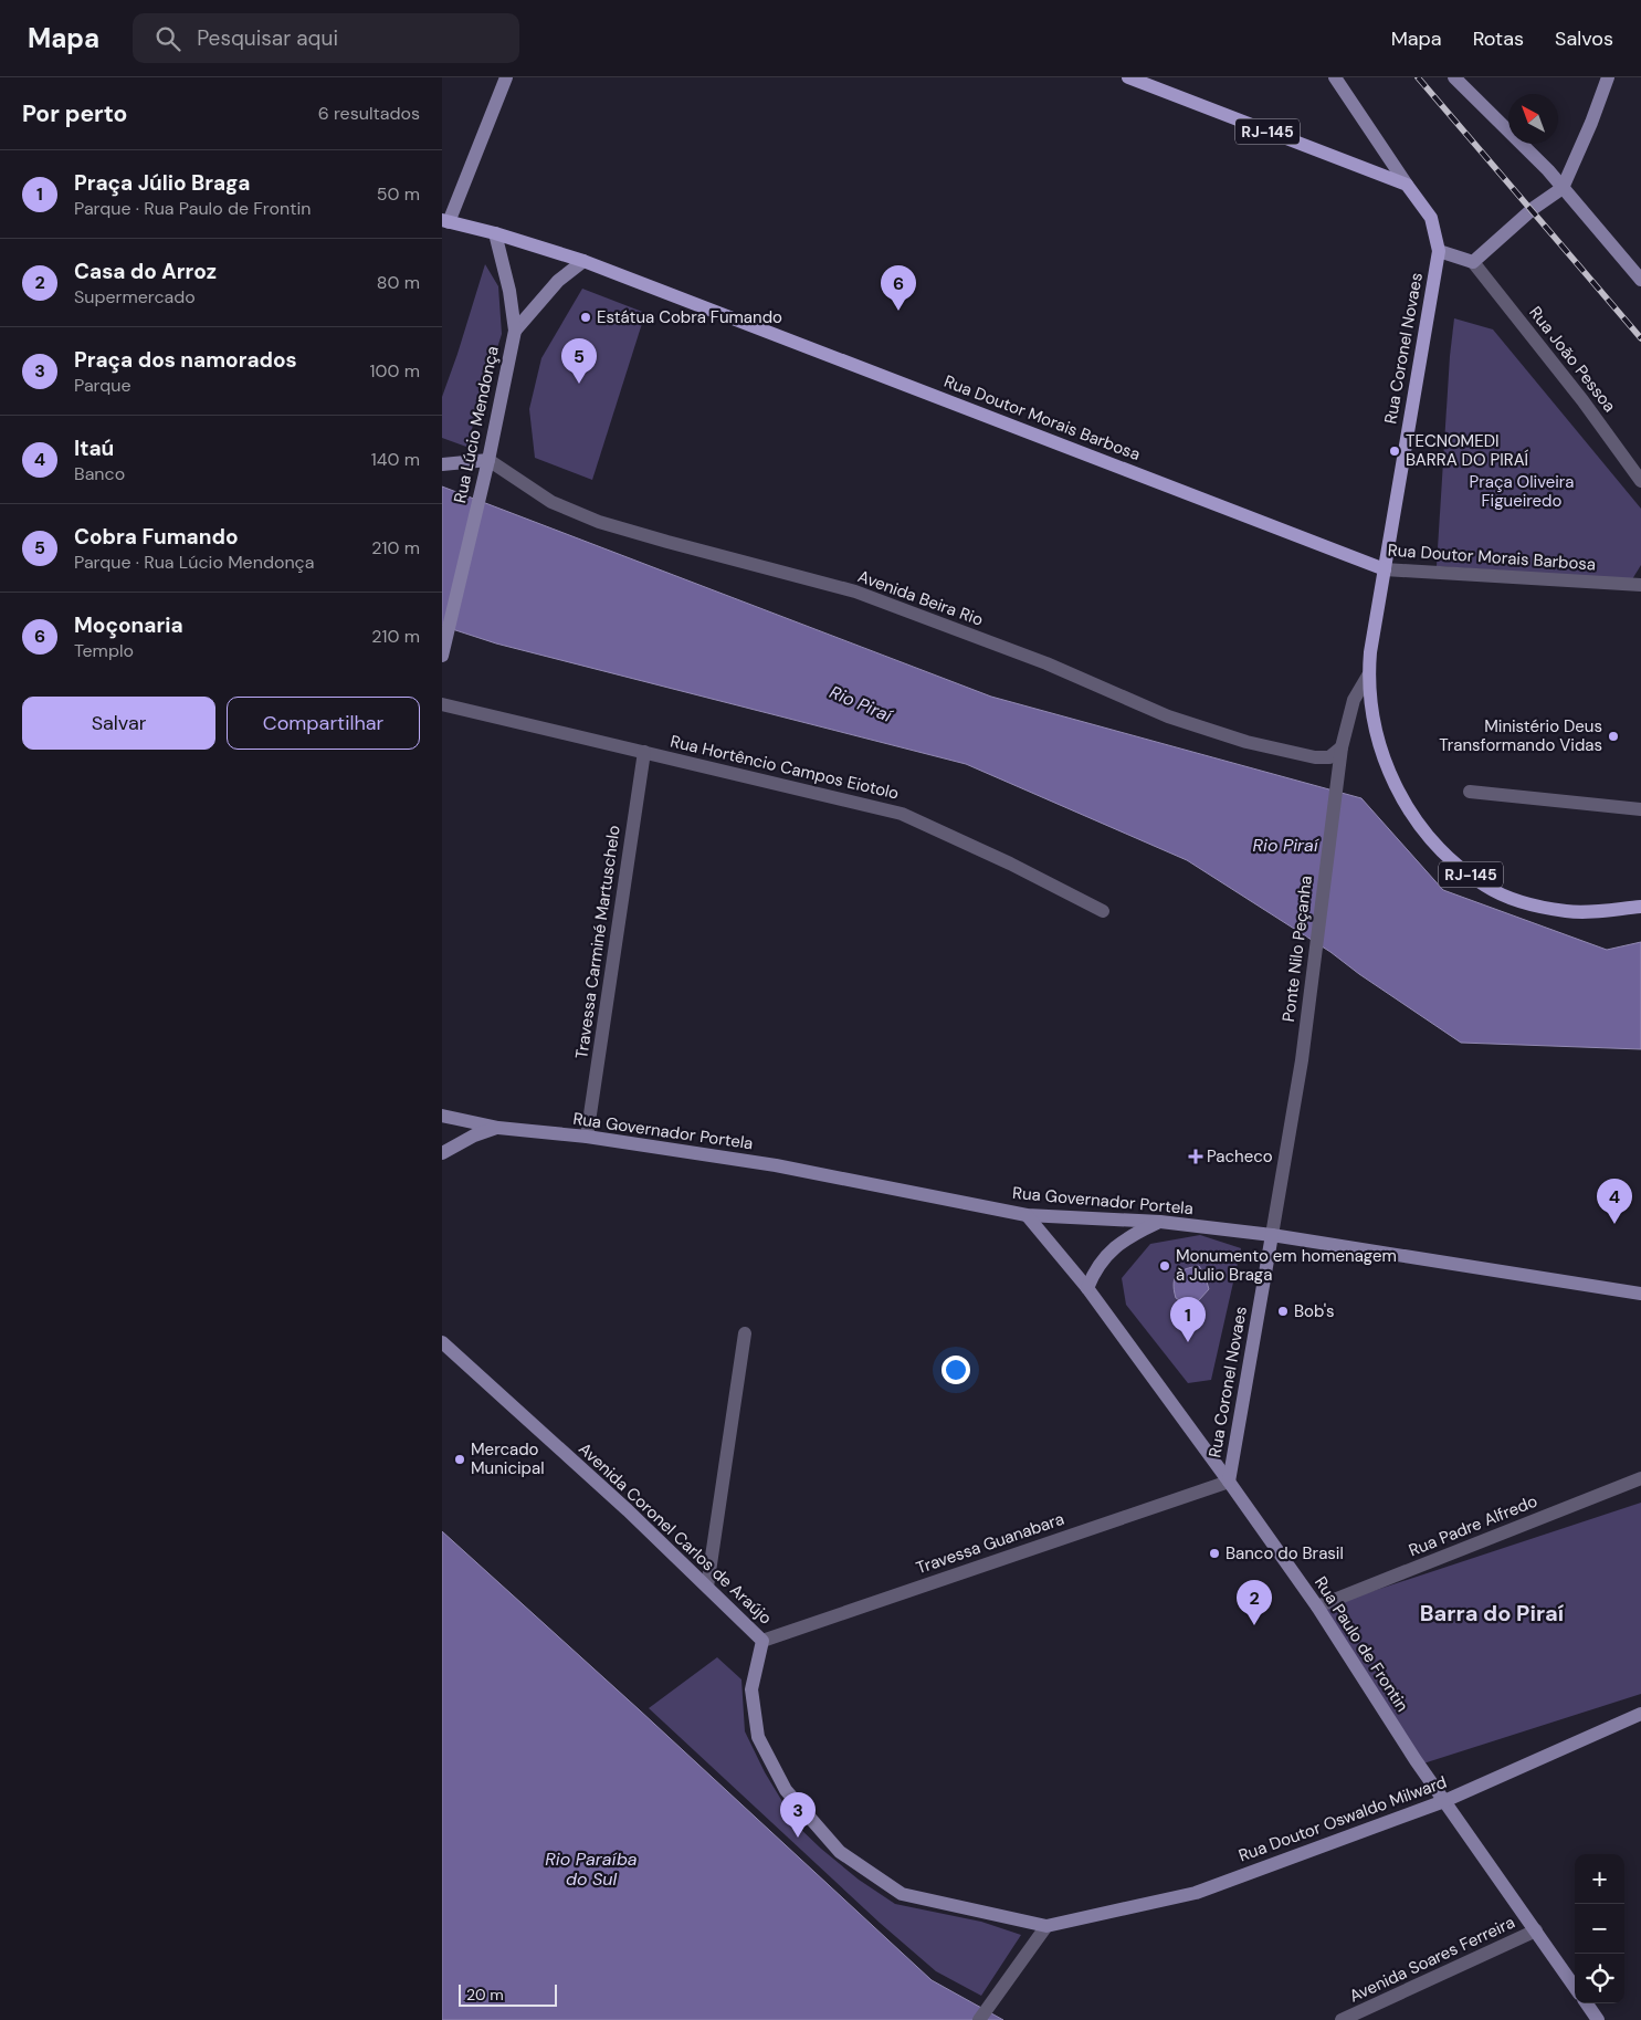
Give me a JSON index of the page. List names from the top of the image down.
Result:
{
  "streets": {
    "main road": ["RJ-145", "Rua Coronel Novaes", "Rua Doutor Morais Barbosa"],
    "street": [
      "Rua João Pessoa",
      "Rua Lúcio Mendonça",
      "Avenida Beira Rio",
      "Rua Hortêncio Campos Eiotolo",
      "Travessa Carminé Martuschelo",
      "Ponte Nilo Peçanha",
      "Rua Governador Portela",
      "Rua Padre Alfredo",
      "Avenida Coronel Carlos de Araújo",
      "Travessa Guanabara",
      "Rua Paulo de Frontin",
      "Rua Doutor Oswaldo Milward",
      "Avenida Soares Ferreira"
    ]
  },
  "crossings": [
    ["RJ-145", "Rua Coronel Novaes"],
    ["Rua Coronel Novaes", "Rua Doutor Morais Barbosa"],
    ["Rua Coronel Novaes", "Avenida Beira Rio"],
    ["Rua Coronel Novaes", "Ponte Nilo Peçanha"],
    ["Rua Coronel Novaes", "Rua Governador Portela"],
    ["Rua Coronel Novaes", "Travessa Guanabara"],
    ["Rua Coronel Novaes", "Rua Paulo de Frontin"],
    ["Rua Lúcio Mendonça", "Avenida Beira Rio"],
    ["Rua Hortêncio Campos Eiotolo", "Travessa Carminé Martuschelo"],
    ["Travessa Carminé Martuschelo", "Rua Governador Portela"],
    ["Rua Governador Portela", "Rua Paulo de Frontin"],
    ["Rua Padre Alfredo", "Rua Paulo de Frontin"],
    ["Avenida Coronel Carlos de Araújo", "Travessa Guanabara"],
    ["Avenida Coronel Carlos de Araújo", "Rua Doutor Oswaldo Milward"],
    ["Travessa Guanabara", "Rua Paulo de Frontin"],
    ["Rua Paulo de Frontin", "Rua Doutor Oswaldo Milward"],
    ["Rua Paulo de Frontin", "Avenida Soares Ferreira"]
  ],
  "districts": ["Barra do Piraí"],
  "water": ["Rio Piraí", "Rio Paraíba do Sul"],
  "parks": ["Praça Oliveira Figueiredo"],
  "places": {
    "other": [
      "Estátua Cobra Fumando",
      "TECNOMEDI BARRA DO PIRAÍ",
      "Ministério Deus Transformando Vidas",
      "Monumento em homenagem à Julio Braga",
      "Bob's",
      "Mercado Municipal",
      "Banco do Brasil"
    ],
    "health": ["Pacheco"]
  },
  "scale_bar": "20 m",
  "north": "top left",
  "page": {
    "header": "Mapa",
    "search": "Pesquisar aqui",
    "nav": ["Mapa", "Rotas", "Salvos"],
    "heading": ["Por perto", "6 resultados"],
    "list": [
      {
        "mark": "1",
        "name": "Praça Júlio Braga",
        "note": "Parque · Rua Paulo de Frontin",
        "value": "50 m"
      },
      {
        "mark": "2",
        "name": "Casa do Arroz",
        "note": "Supermercado",
        "value": "80 m"
      },
      {
        "mark": "3",
        "name": "Praça dos namorados",
        "note": "Parque",
        "value": "100 m"
      },
      {
        "mark": "4",
        "name": "Itaú",
        "note": "Banco",
        "value": "140 m"
      },
      {
        "mark": "5",
        "name": "Cobra Fumando",
        "note": "Parque · Rua Lúcio Mendonça",
        "value": "210 m"
      },
      {
        "mark": "6",
        "name": "Moçonaria",
        "note": "Templo",
        "value": "210 m"
      }
    ],
    "pins": [
      "6",
      "5",
      "4",
      "1",
      "2",
      "3"
    ],
    "buttons": ["Salvar", "Compartilhar"],
    "map_buttons": ["+", "−"],
    "scale": "20 m"
  }
}
